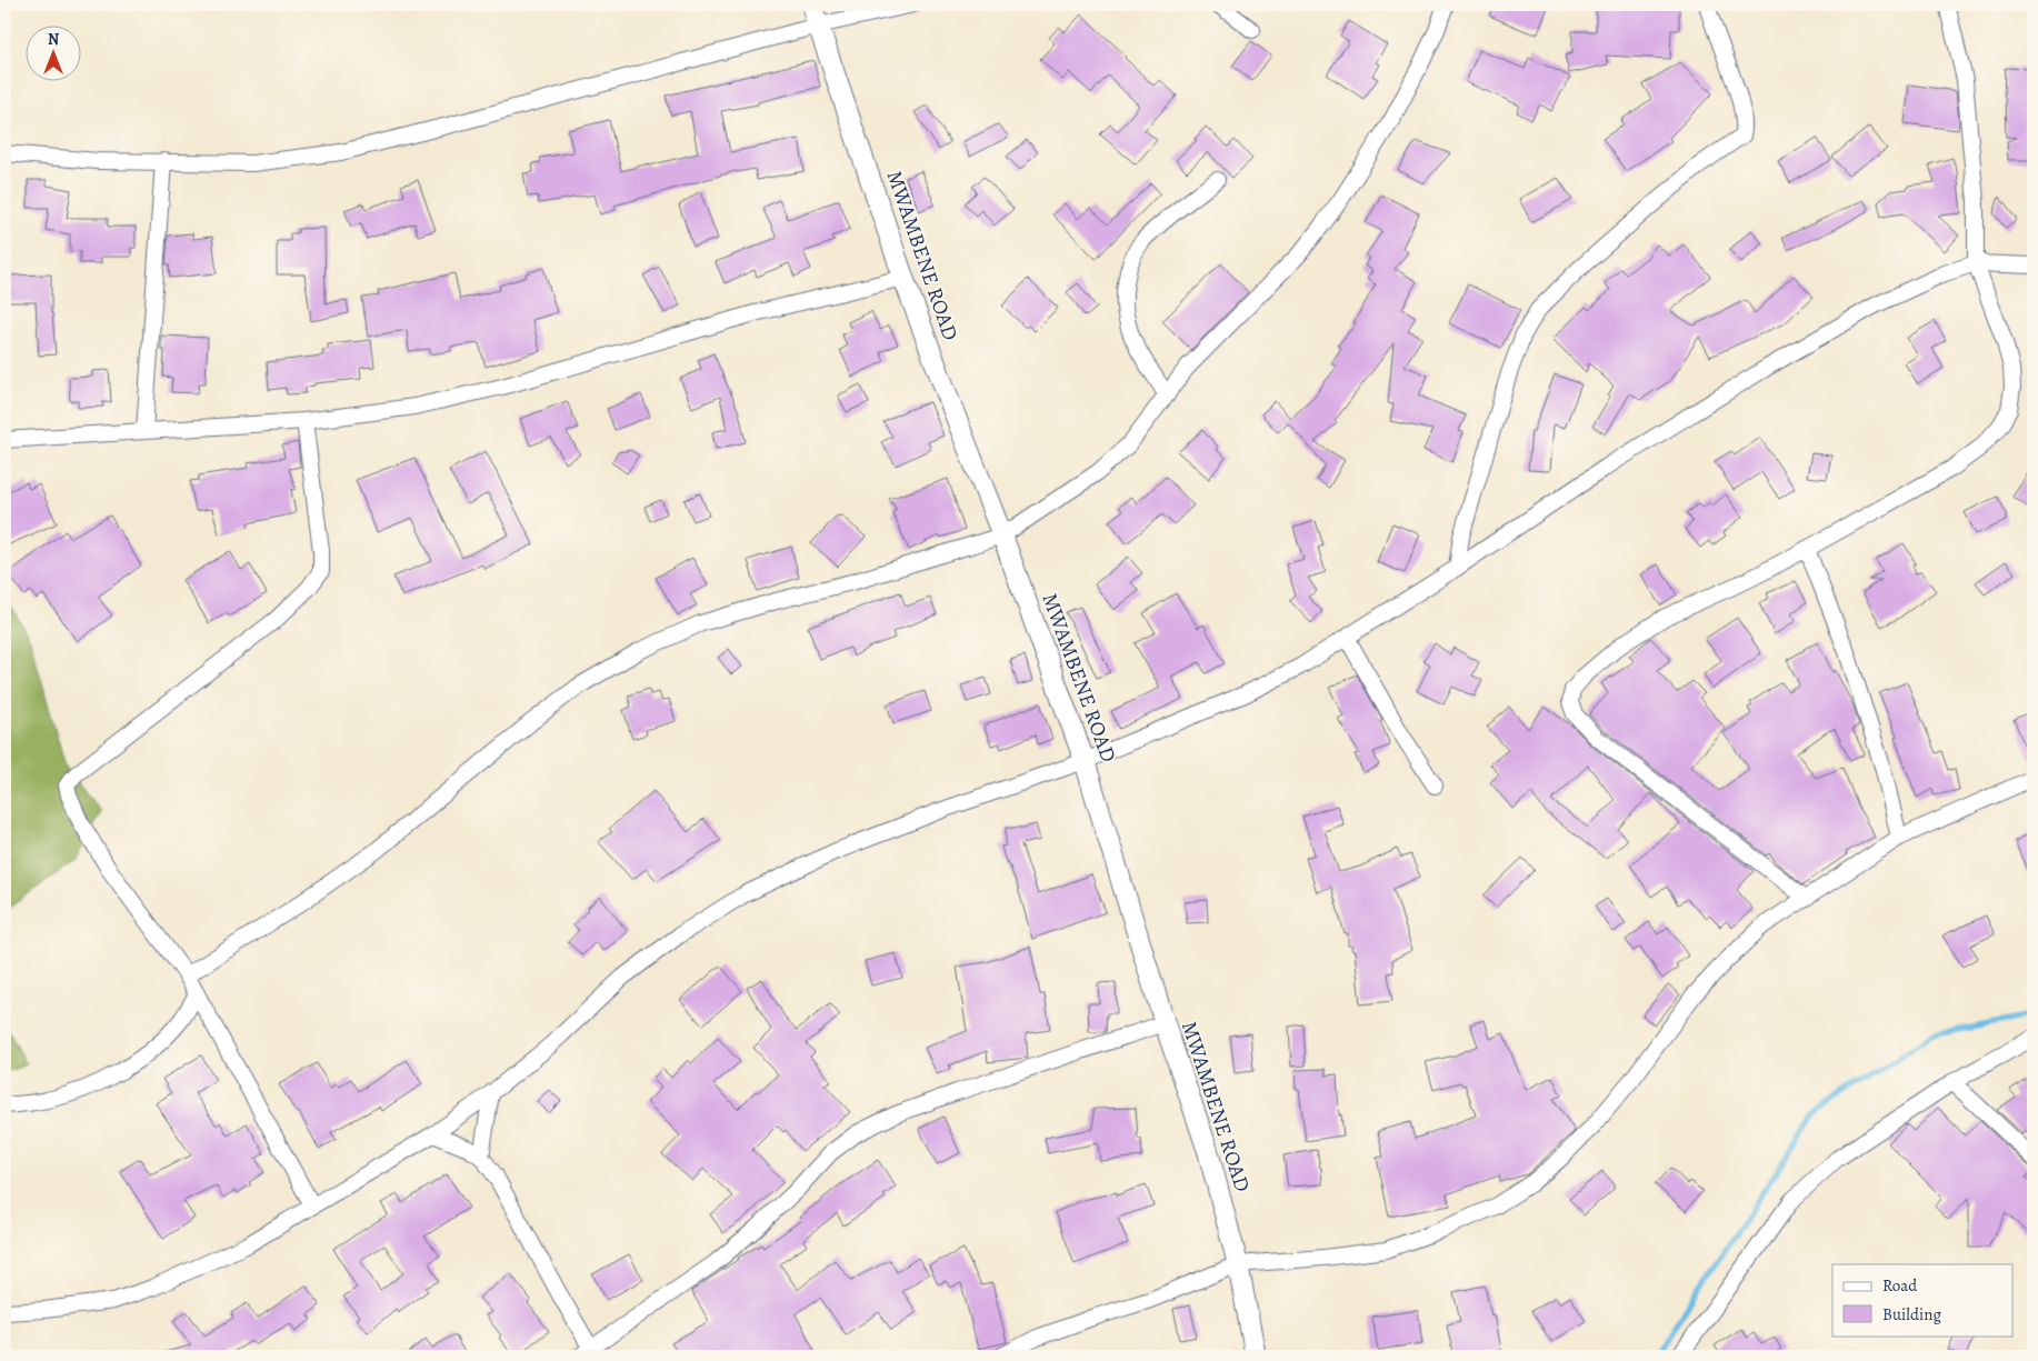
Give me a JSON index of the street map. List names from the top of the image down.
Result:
{
  "streets": {
    "street": ["MWAMBENE ROAD"]
  },
  "legend": ["Road", "Building"],
  "north": "top"
}
